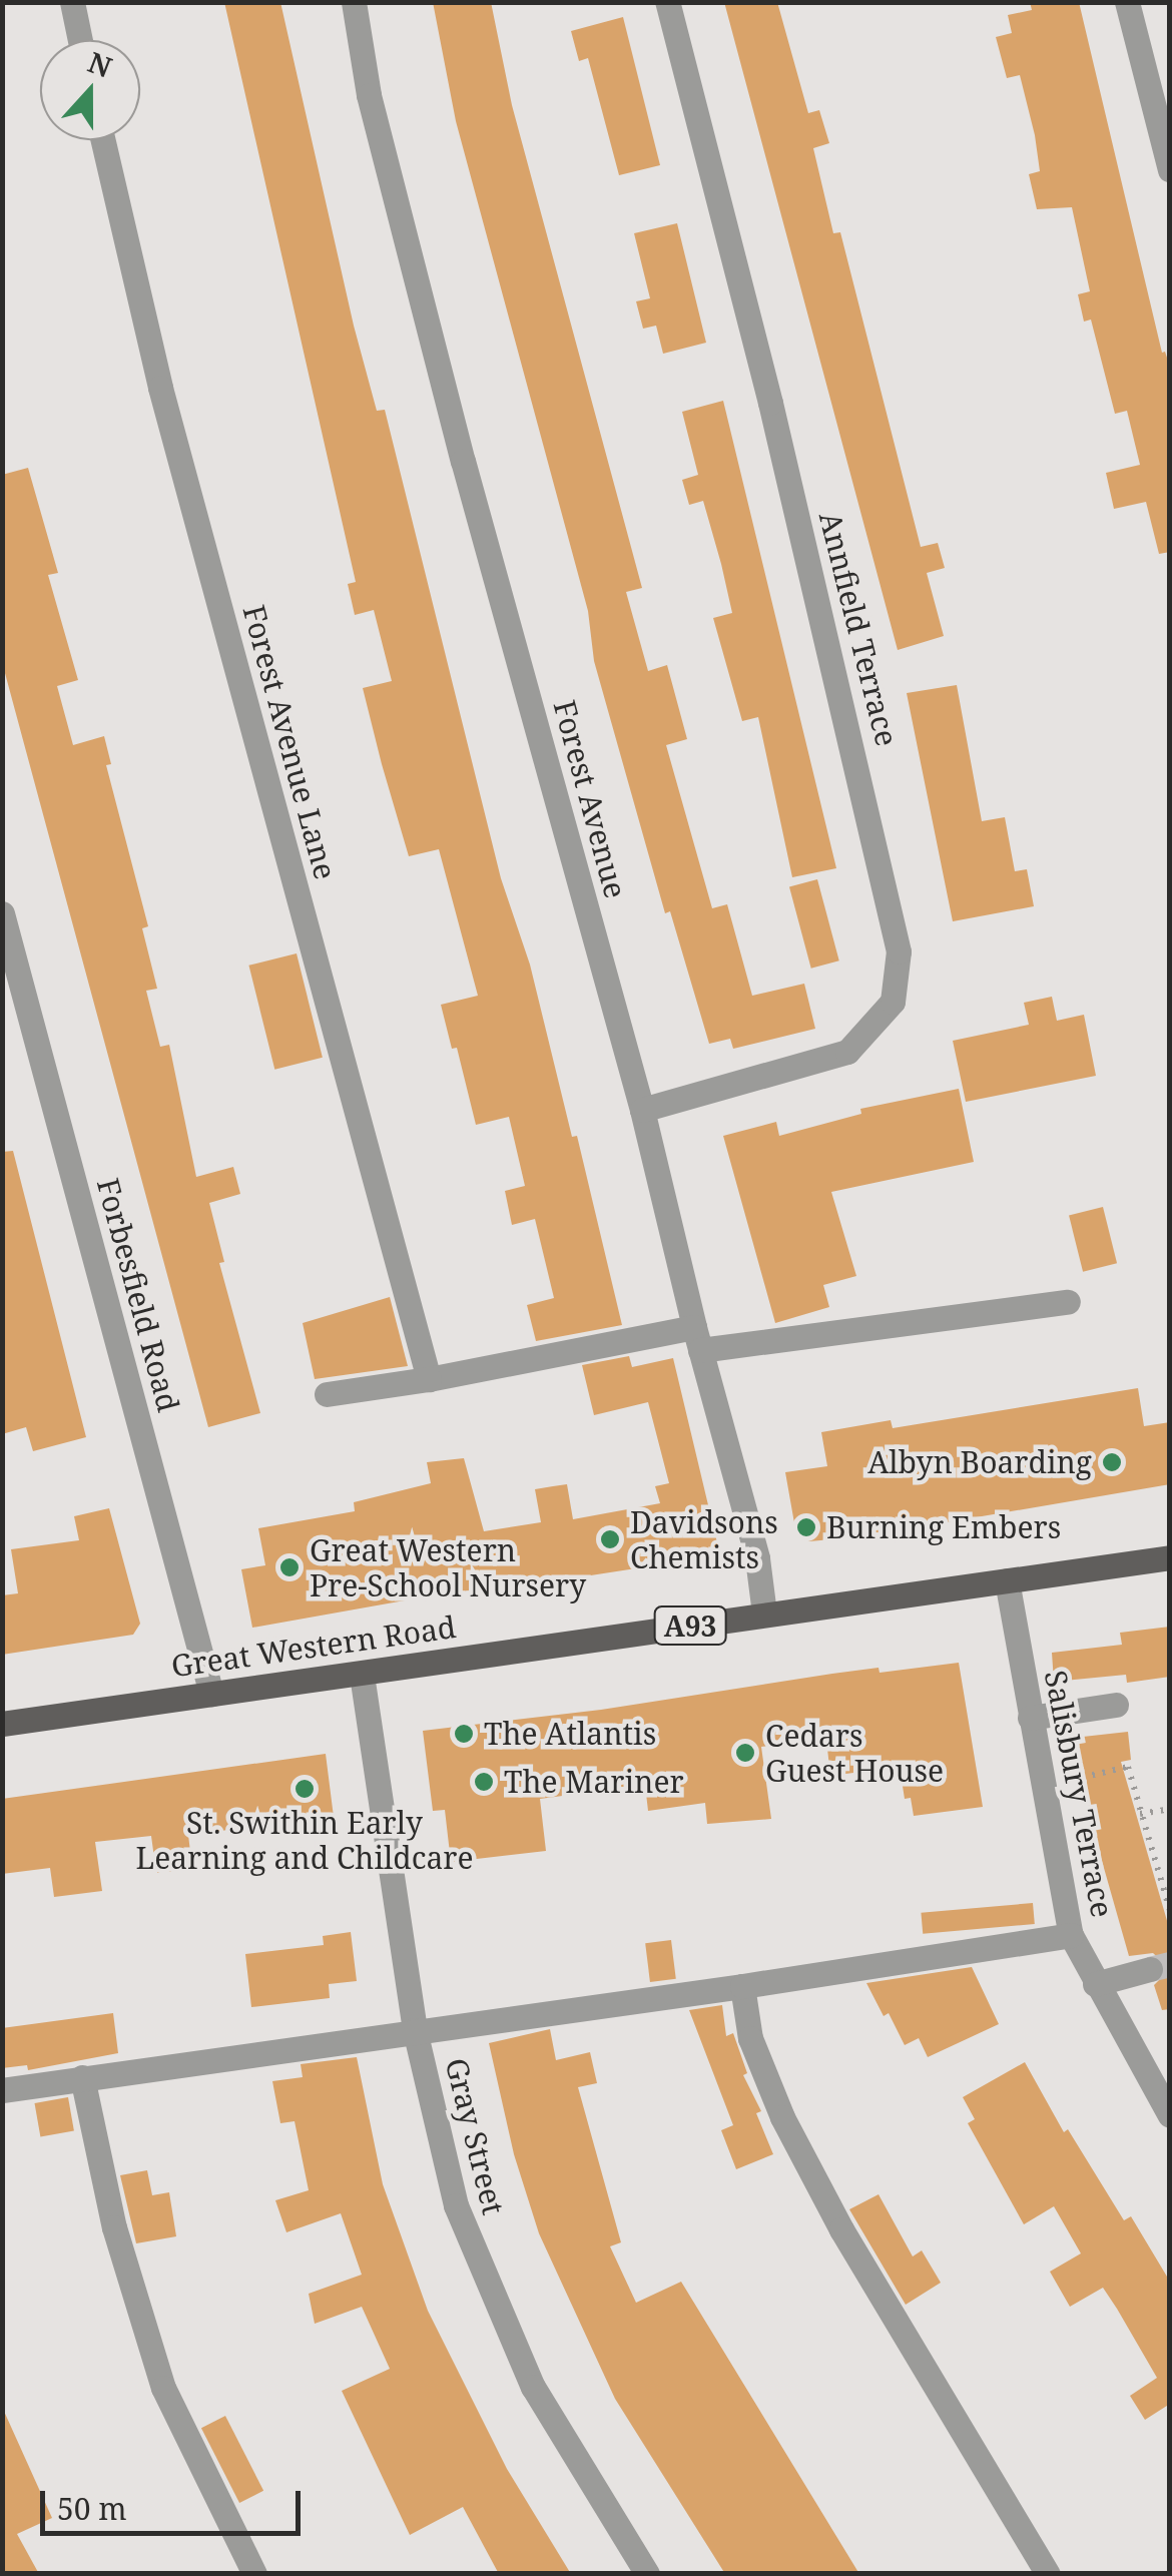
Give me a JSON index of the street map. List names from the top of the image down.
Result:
{
  "streets": {
    "main road": ["A93", "Great Western Road"],
    "street": [
      "Annfield Terrace",
      "Forest Avenue Lane",
      "Forest Avenue",
      "Forbesfield Road",
      "Salisbury Terrace",
      "Gray Street"
    ]
  },
  "crossings": [
    ["Annfield Terrace", "Forest Avenue"],
    ["Forest Avenue", "Great Western Road"],
    ["Forbesfield Road", "Great Western Road"],
    ["Great Western Road", "Salisbury Terrace"],
    ["Great Western Road", "Gray Street"]
  ],
  "places": [
    "Albyn Boarding",
    "Burning Embers",
    "Davidsons Chemists",
    "Great Western Pre-School Nursery",
    "The Atlantis",
    "Cedars Guest House",
    "The Mariner",
    "St. Swithin Early Learning and Childcare"
  ],
  "scale_bar": "50 m",
  "north": "top"
}
